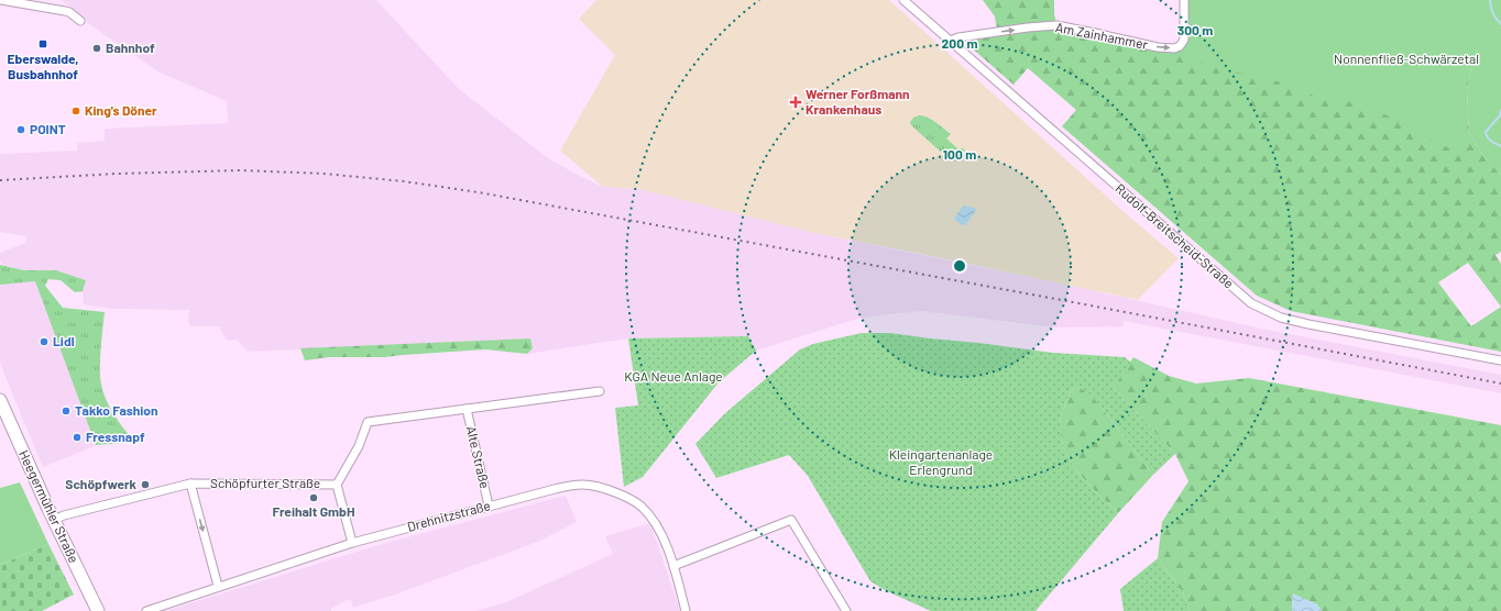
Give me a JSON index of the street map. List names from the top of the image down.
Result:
{
  "streets": {
    "main road": ["Heegermühler Straße"],
    "street": [
      "Am Zainhammer",
      "Rudolf-Breitscheid-Straße",
      "Alte Straße",
      "Schöpfurter Straße",
      "Drehnitzstraße"
    ]
  },
  "crossings": [
    ["Am Zainhammer", "Rudolf-Breitscheid-Straße"],
    ["Alte Straße", "Schöpfurter Straße"],
    ["Alte Straße", "Drehnitzstraße"],
    ["Schöpfurter Straße", "Heegermühler Straße"]
  ],
  "one_way": ["Am Zainhammer"],
  "parks": ["Nonnenfließ-Schwärzetal", "KGA Neue Anlage", "Kleingartenanlage Erlengrund"],
  "places": {
    "transit": ["Eberswalde, Busbahnhof"],
    "other": [
      "Bahnhof",
      "King's Döner",
      "POINT",
      "Lidl",
      "Takko Fashion",
      "Fressnapf",
      "Schöpfwerk",
      "Freihalt GmbH"
    ],
    "health": ["Werner Forßmann Krankenhaus"]
  },
  "rings": ["300 m", "200 m", "100 m"]
}
